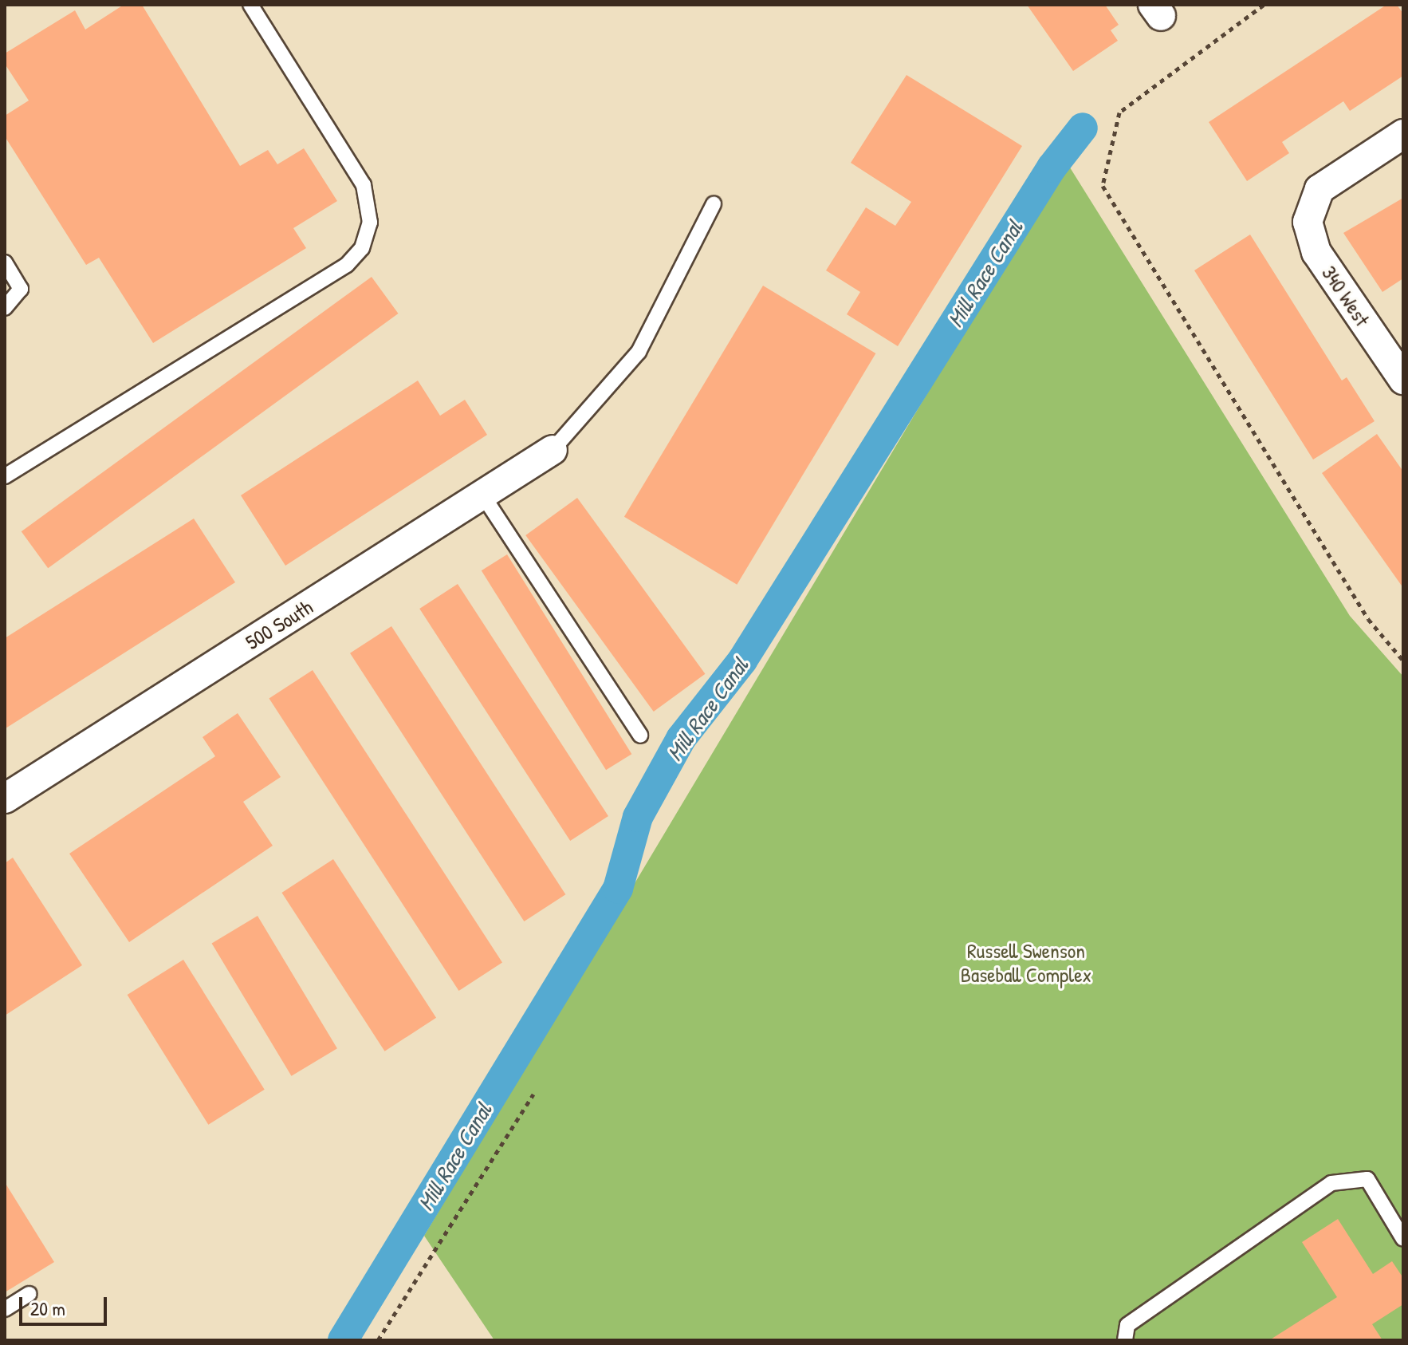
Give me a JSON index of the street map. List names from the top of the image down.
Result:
{
  "streets": {
    "street": ["340 West", "500 South"]
  },
  "water": ["Mill Race Canal"],
  "parks": ["Russell Swenson Baseball Complex"],
  "scale_bar": "20 m"
}
